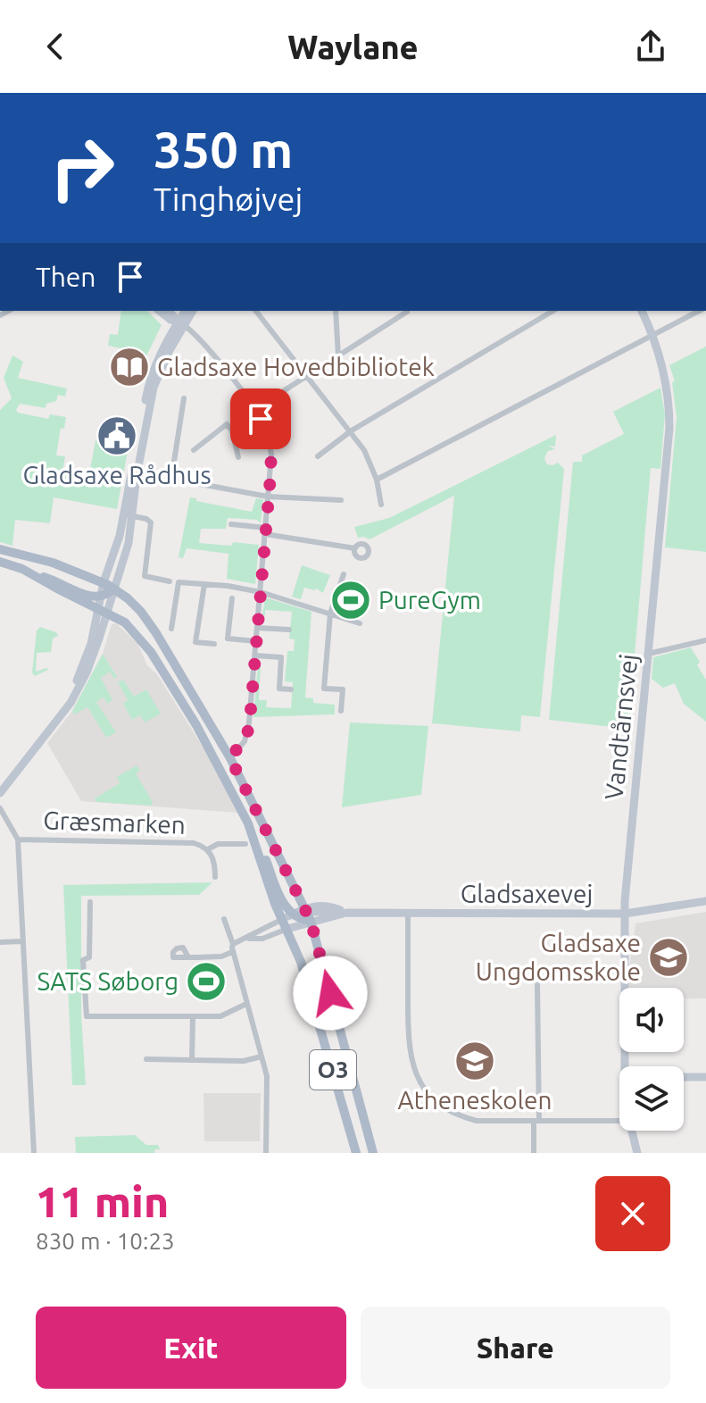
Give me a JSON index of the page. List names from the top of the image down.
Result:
{
  "streets": {
    "main road": ["O3"],
    "street": ["Vandtårnsvej", "Græsmarken", "Gladsaxevej"]
  },
  "crossings": [
    ["Vandtårnsvej", "Gladsaxevej"],
    ["Græsmarken", "O3"],
    ["Gladsaxevej", "O3"]
  ],
  "places": {
    "library": ["Gladsaxe Hovedbibliotek"],
    "public building": ["Gladsaxe Rådhus"],
    "sports": ["PureGym", "SATS Søborg"],
    "school or university": ["Gladsaxe Ungdomsskole", "Atheneskolen"]
  },
  "page": {
    "header": "Waylane",
    "turn": ["350 m", "Tinghøjvej"],
    "then": "Then",
    "heading": ["11 min", "830 m · 10:23"],
    "buttons": ["Exit", "Share"]
  }
}
